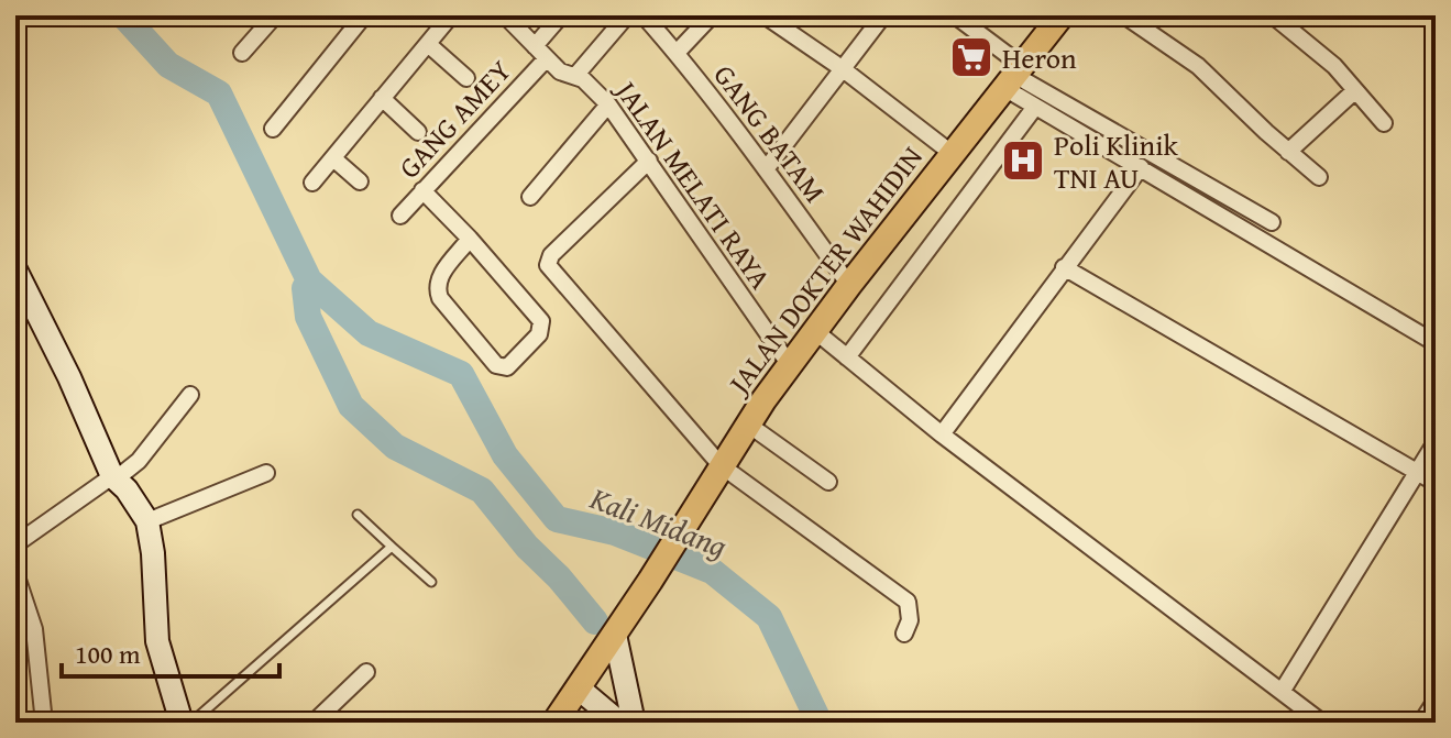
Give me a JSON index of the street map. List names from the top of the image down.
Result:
{
  "streets": {
    "main road": ["JALAN DOKTER WAHIDIN"],
    "street": ["GANG AMEY", "GANG BATAM", "JALAN MELATI RAYA"]
  },
  "crossings": [
    ["GANG AMEY", "JALAN MELATI RAYA"],
    ["GANG BATAM", "JALAN DOKTER WAHIDIN"],
    ["JALAN MELATI RAYA", "JALAN DOKTER WAHIDIN"]
  ],
  "water": ["Kali Midang"],
  "places": {
    "supermarket": ["Heron"],
    "hospital": ["Poli Klinik TNI AU"]
  },
  "scale_bar": "100 m"
}
